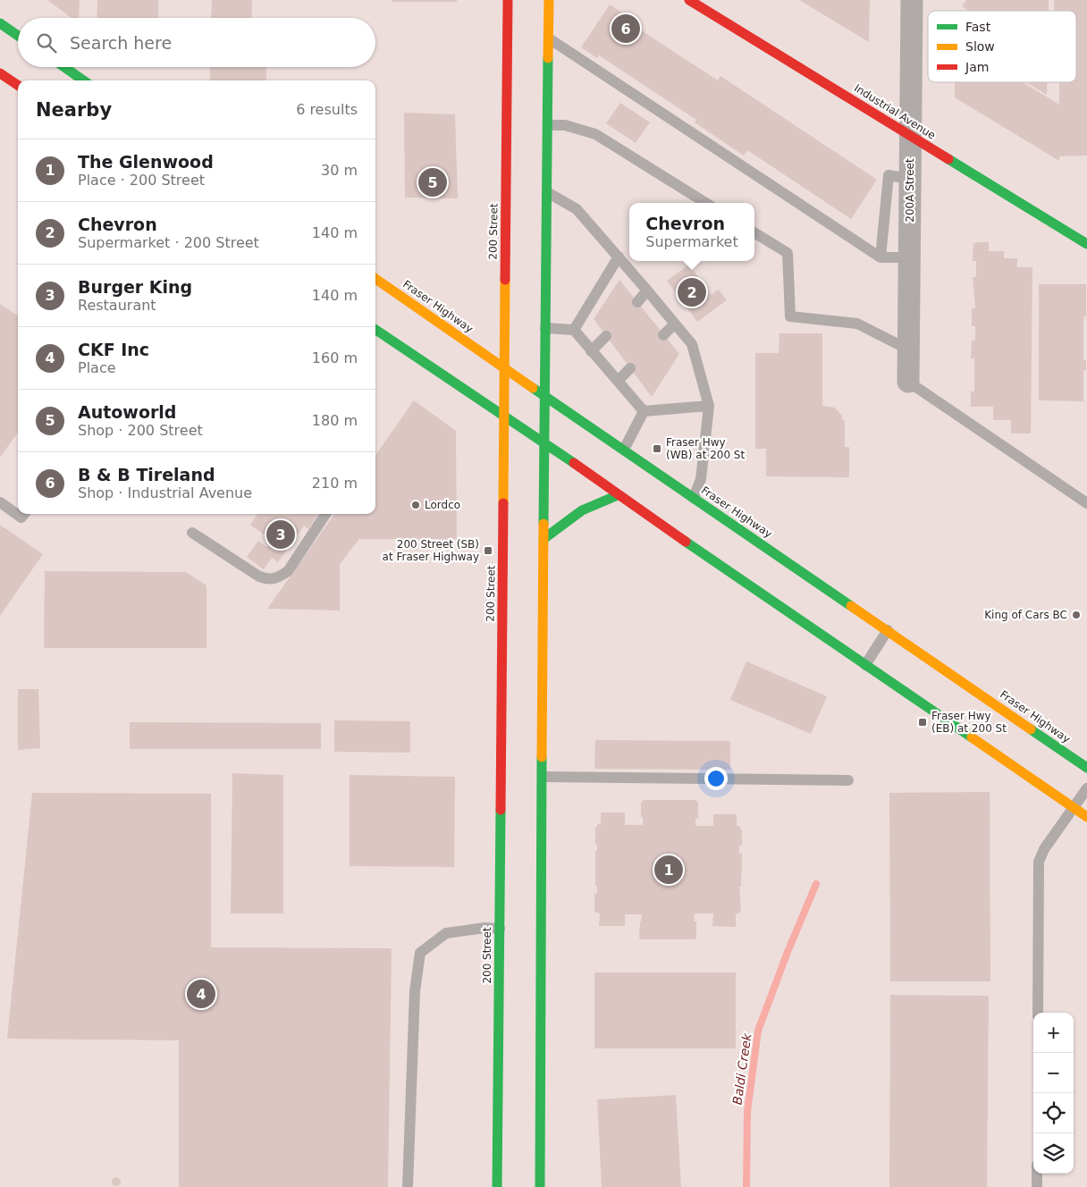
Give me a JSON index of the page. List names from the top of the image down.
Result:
{
  "streets": {
    "main road": ["Industrial Avenue", "200 Street", "Fraser Highway"],
    "street": ["200A Street"]
  },
  "crossings": [
    ["Industrial Avenue", "200A Street"],
    ["200 Street", "Fraser Highway"]
  ],
  "water": ["Baldi Creek"],
  "places": {
    "transit": ["Fraser Hwy (WB) at 200 St", "200 Street (SB) at Fraser Highway", "Fraser Hwy (EB) at 200 St"],
    "other": ["Lordco", "King of Cars BC"]
  },
  "legend": ["Fast", "Slow", "Jam"],
  "page": {
    "pins": [
      "6",
      "5",
      "2",
      "3",
      "1",
      "4"
    ],
    "search": "Search here",
    "heading": ["Nearby", "6 results"],
    "list": [
      {
        "mark": "1",
        "name": "The Glenwood",
        "note": "Place · 200 Street",
        "value": "30 m"
      },
      {
        "mark": "2",
        "name": "Chevron",
        "note": "Supermarket · 200 Street",
        "value": "140 m"
      },
      {
        "mark": "3",
        "name": "Burger King",
        "note": "Restaurant",
        "value": "140 m"
      },
      {
        "mark": "4",
        "name": "CKF Inc",
        "note": "Place",
        "value": "160 m"
      },
      {
        "mark": "5",
        "name": "Autoworld",
        "note": "Shop · 200 Street",
        "value": "180 m"
      },
      {
        "mark": "6",
        "name": "B & B Tireland",
        "note": "Shop · Industrial Avenue",
        "value": "210 m"
      }
    ],
    "popup": ["Chevron", "Supermarket"],
    "map_buttons": ["+", "−"]
  }
}
